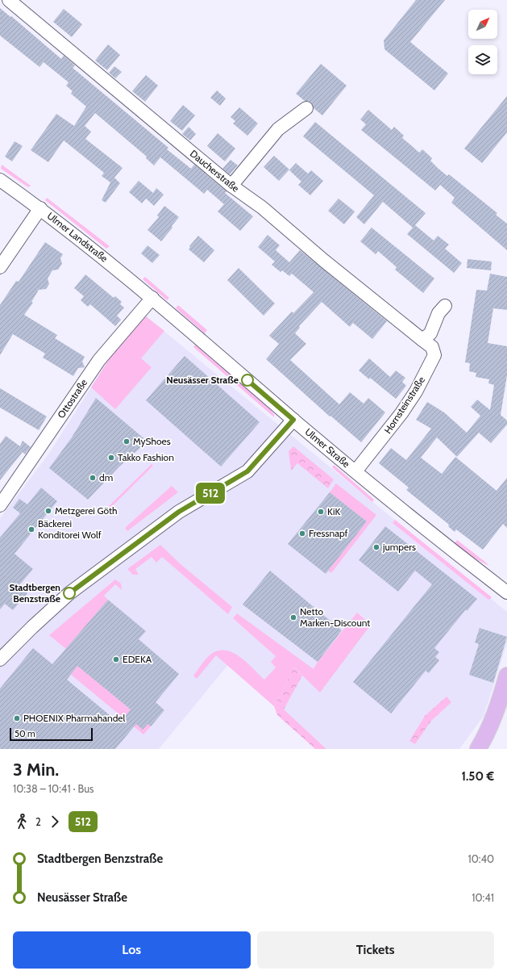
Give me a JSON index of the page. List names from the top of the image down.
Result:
{
  "streets": {
    "street": [
      "Daucherstraße",
      "Ulmer Landstraße",
      "Ottostraße",
      "Hornsteinstraße",
      "Ulmer Straße"
    ]
  },
  "crossings": [
    ["Daucherstraße", "Hornsteinstraße"],
    ["Ulmer Landstraße", "Ottostraße"],
    ["Ulmer Landstraße", "Ulmer Straße"],
    ["Ottostraße", "Ulmer Straße"],
    ["Hornsteinstraße", "Ulmer Straße"]
  ],
  "places": [
    "Neusässer Straße",
    "MyShoes",
    "Takko Fashion",
    "dm",
    "Metzgerei Göth",
    "KiK",
    "Bäckerei Konditorei Wolf",
    "Fressnapf",
    "jumpers",
    "Stadtbergen Benzstraße",
    "Netto Marken-Discount",
    "EDEKA",
    "PHOENIX Pharmahandel"
  ],
  "lines": ["bus line 512"],
  "scale_bar": "50 m",
  "north": "top right",
  "page": {
    "on_map": "512",
    "scale": "50 m",
    "heading": ["3 Min.", "10:38 – 10:41 · Bus", "1.50 €"],
    "legs": ["2", "512"],
    "list": [
      {
        "name": "Stadtbergen Benzstraße",
        "value": "10:40"
      },
      {
        "name": "Neusässer Straße",
        "value": "10:41"
      }
    ],
    "buttons": ["Los", "Tickets"]
  }
}
